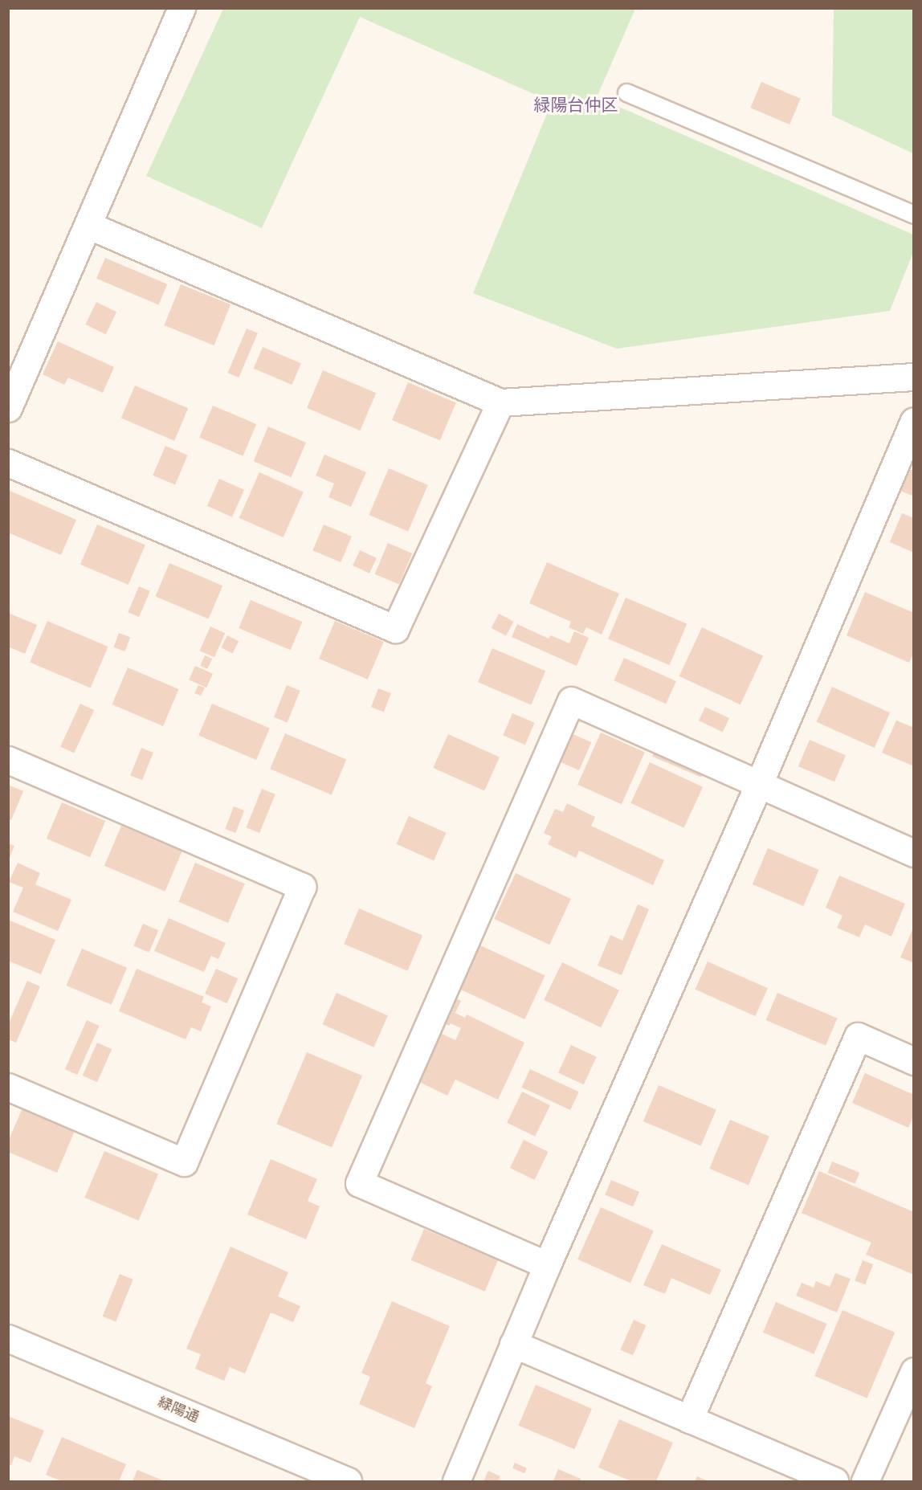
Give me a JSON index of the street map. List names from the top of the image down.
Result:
{
  "streets": {
    "street": ["緑陽通"]
  },
  "districts": ["緑陽台仲区"]
}
